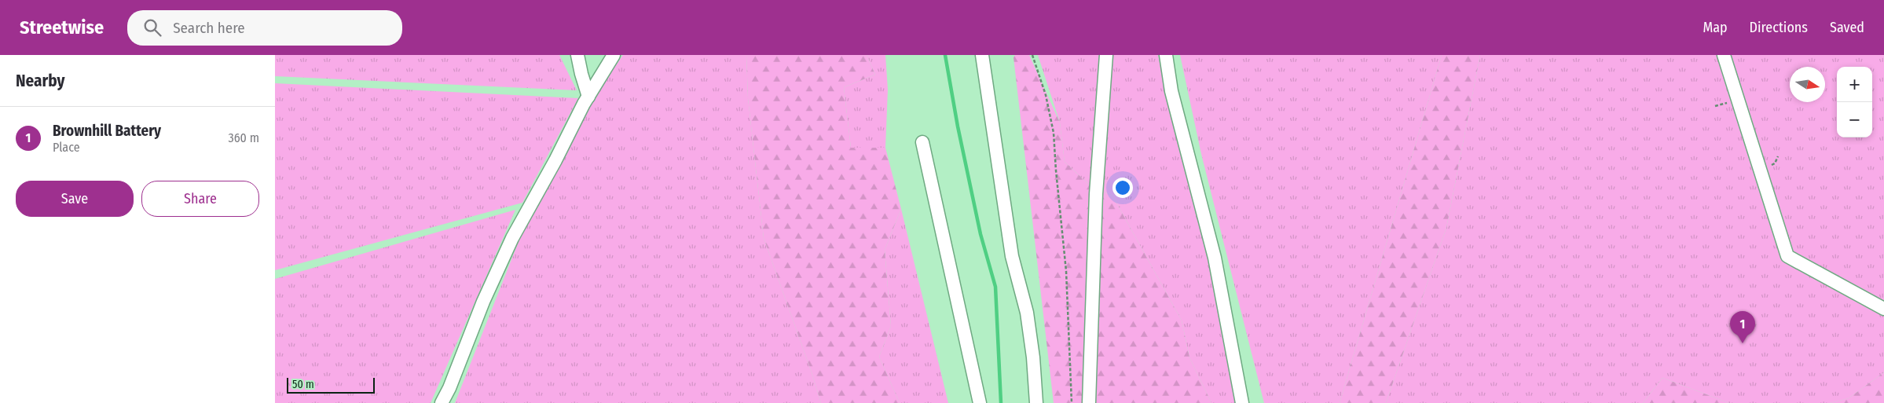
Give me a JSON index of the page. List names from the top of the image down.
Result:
{
  "scale_bar": "50 m",
  "north": "right",
  "page": {
    "header": "Streetwise",
    "search": "Search here",
    "nav": ["Map", "Directions", "Saved"],
    "heading": "Nearby",
    "map_buttons": ["+", "−"],
    "list": [
      {
        "mark": "1",
        "name": "Brownhill Battery",
        "note": "Place",
        "value": "360 m"
      }
    ],
    "buttons": ["Save", "Share"],
    "pins": "1",
    "scale": "50 m"
  }
}
